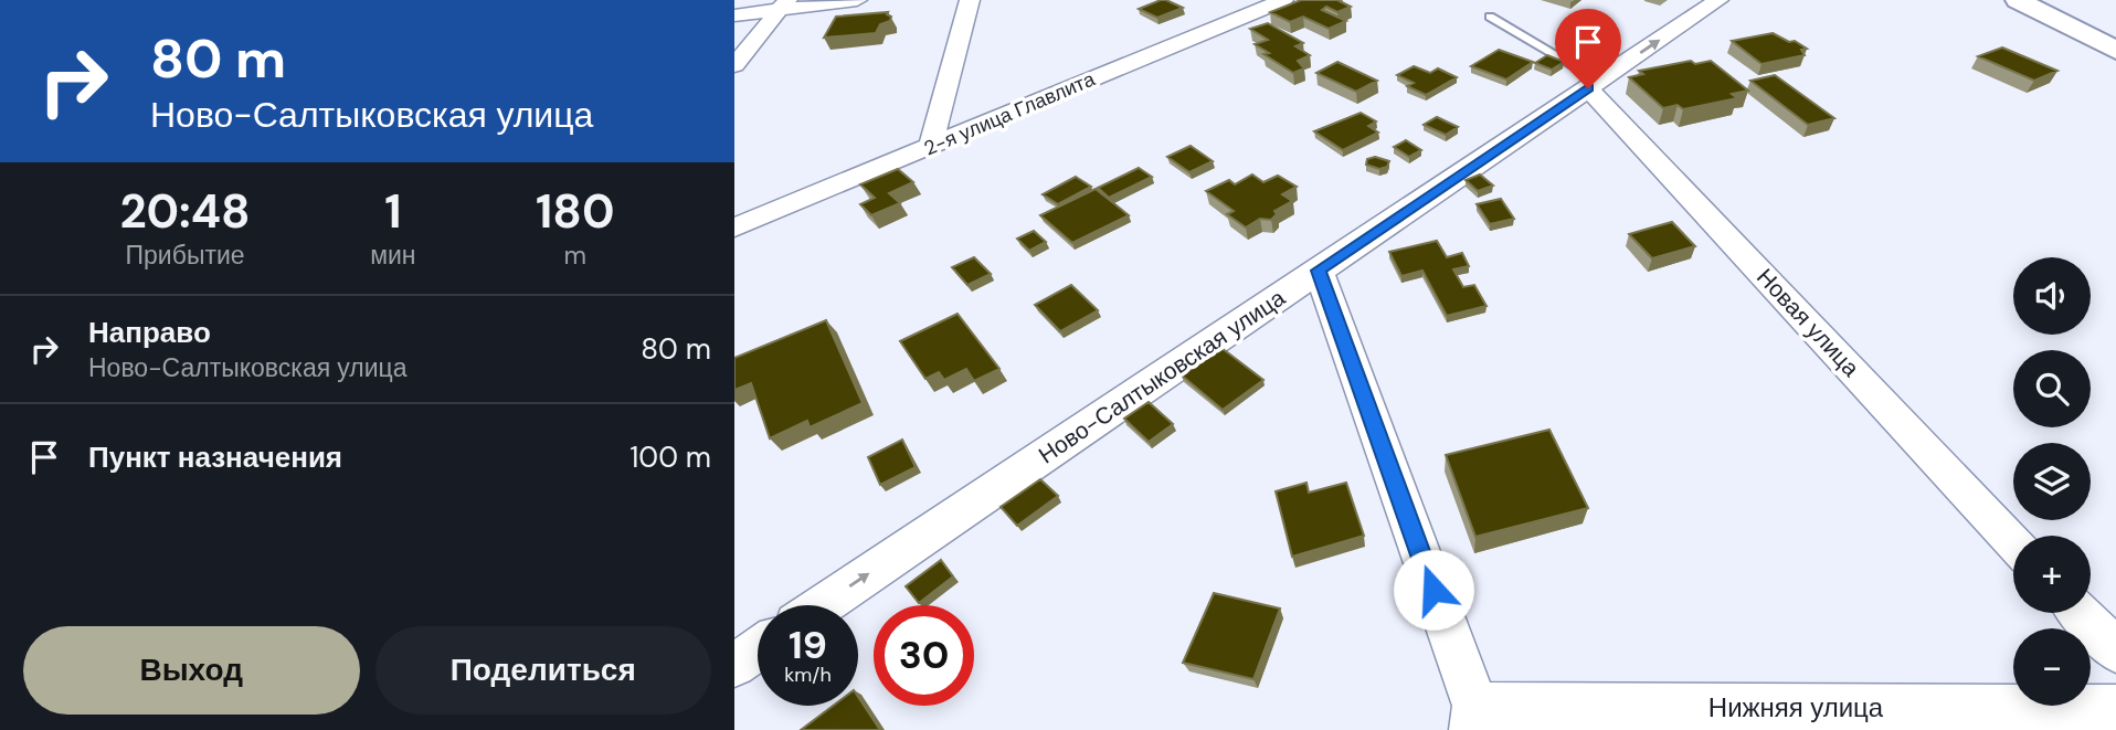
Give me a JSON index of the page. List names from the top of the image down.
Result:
{
  "streets": {
    "street": [
      "2-я улица Главлита",
      "Новая улица",
      "Ново-Салтыковская улица",
      "Нижняя улица"
    ]
  },
  "crossings": [
    ["Новая улица", "Ново-Салтыковская улица"]
  ],
  "one_way": ["Ново-Салтыковская улица"],
  "page": {
    "turn": ["80 m", "Ново-Салтыковская улица"],
    "eta": [
      "20:48",
      "Прибытие",
      "1",
      "мин",
      "180",
      "m"
    ],
    "map_buttons": ["+", "−"],
    "list": [
      {
        "name": "Направо",
        "note": "Ново-Салтыковская улица",
        "value": "80 m"
      },
      {
        "name": "Пункт назначения",
        "value": "100 m"
      }
    ],
    "speed": "19 km/h",
    "limit": "30",
    "buttons": ["Выход", "Поделиться"]
  }
}
